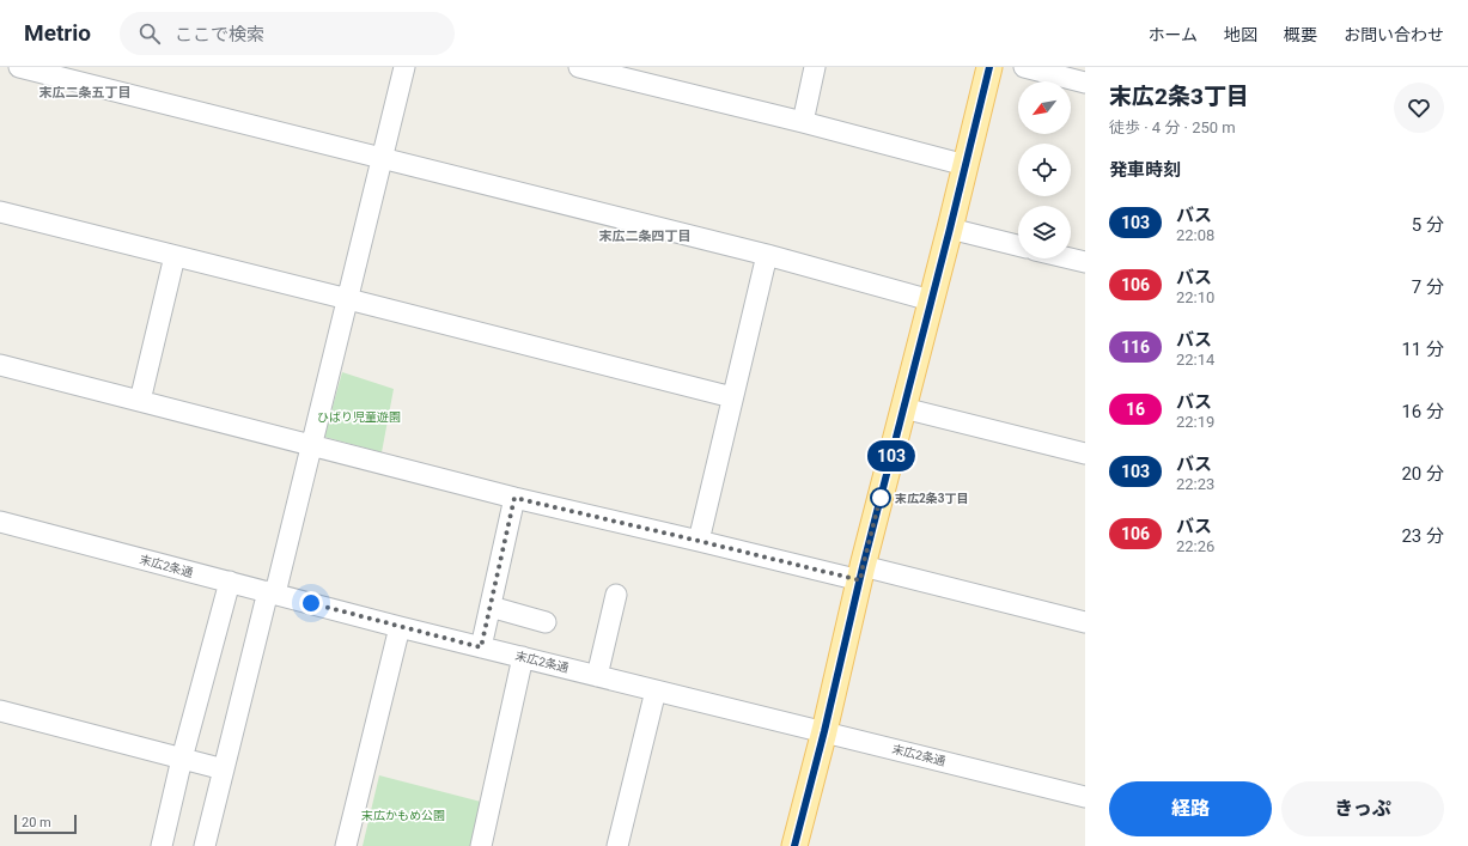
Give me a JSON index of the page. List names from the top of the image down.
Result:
{
  "streets": {
    "street": ["末広2条通"]
  },
  "districts": ["末広二条五丁目", "末広二条四丁目"],
  "parks": ["ひばり児童遊園", "末広かもめ公園"],
  "places": ["末広2条3丁目"],
  "lines": ["bus line 103"],
  "scale_bar": "20 m",
  "north": "bottom left",
  "page": {
    "header": "Metrio",
    "search": "ここで検索",
    "nav": [
      "ホーム",
      "地図",
      "概要",
      "お問い合わせ"
    ],
    "on_map": "103",
    "heading": [
      ["末広2条3丁目", "徒歩 · 4 分 · 250 m"],
      "発車時刻"
    ],
    "list": [
      {
        "mark": "103",
        "name": "バス",
        "note": "22:08",
        "value": "5 分"
      },
      {
        "mark": "106",
        "name": "バス",
        "note": "22:10",
        "value": "7 分"
      },
      {
        "mark": "116",
        "name": "バス",
        "note": "22:14",
        "value": "11 分"
      },
      {
        "mark": "16",
        "name": "バス",
        "note": "22:19",
        "value": "16 分"
      },
      {
        "mark": "103",
        "name": "バス",
        "note": "22:23",
        "value": "20 分"
      },
      {
        "mark": "106",
        "name": "バス",
        "note": "22:26",
        "value": "23 分"
      }
    ],
    "buttons": ["経路", "きっぷ"],
    "scale": "20 m"
  }
}
